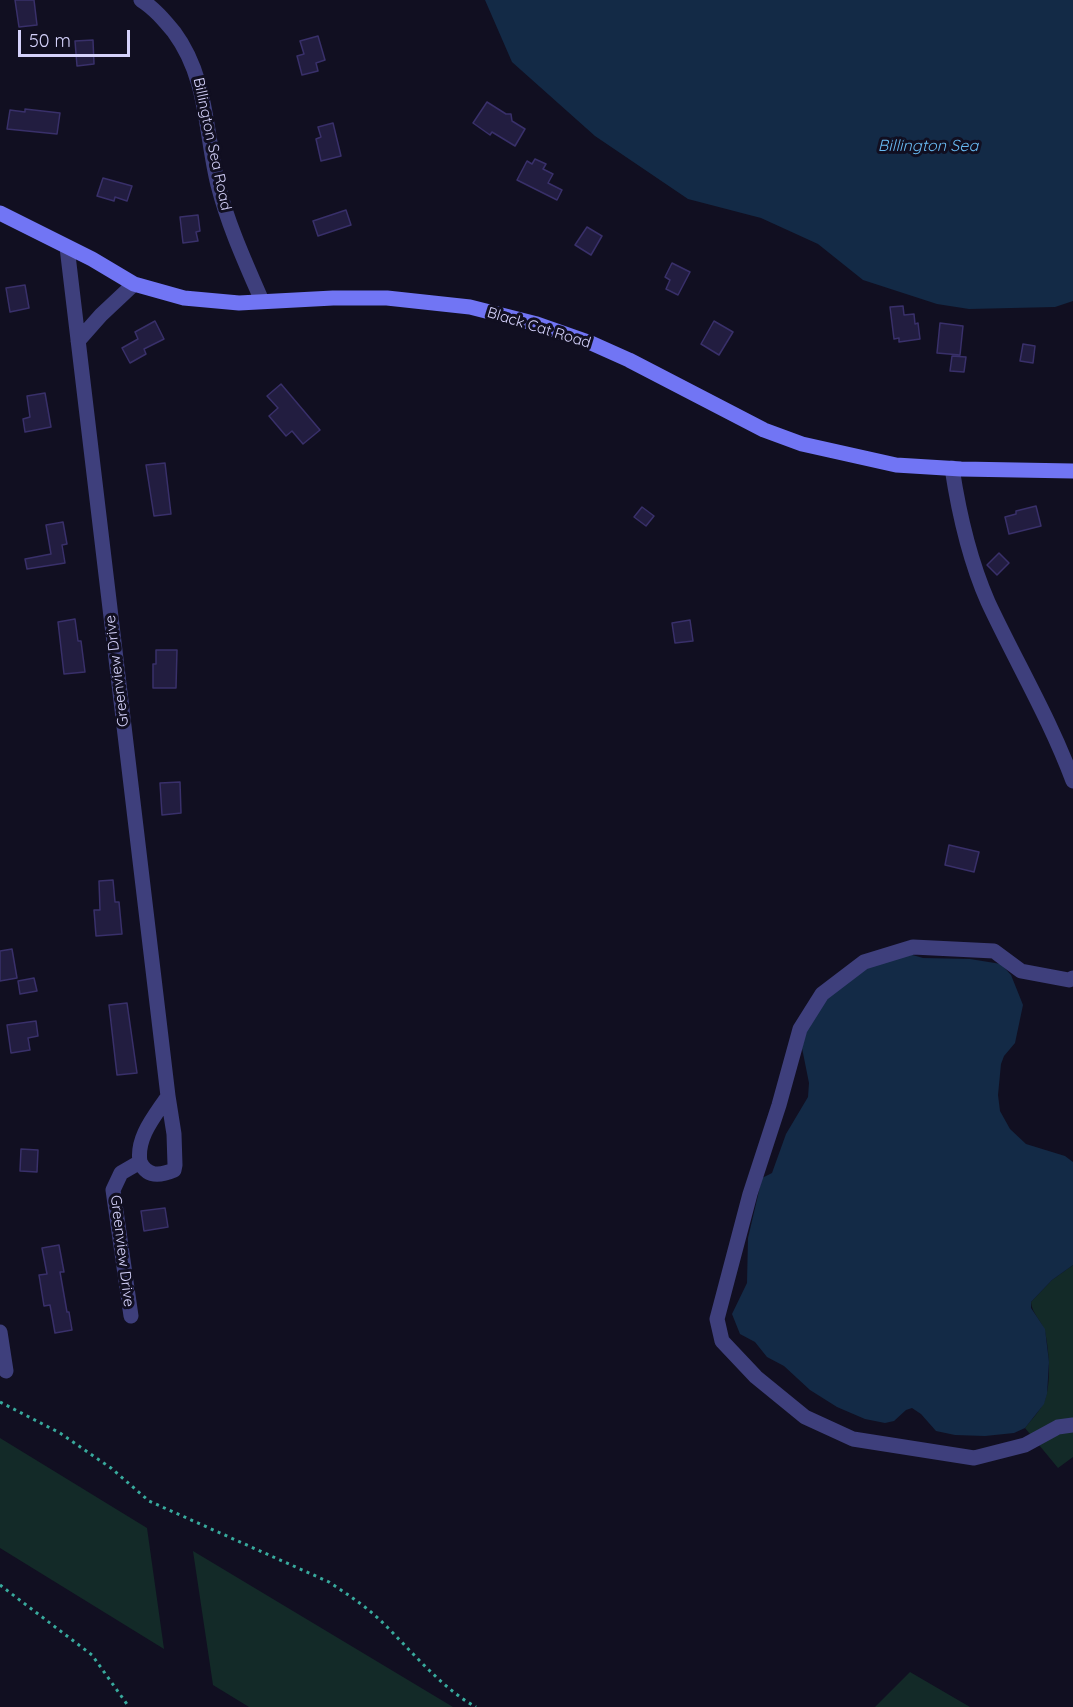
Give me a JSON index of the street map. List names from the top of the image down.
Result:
{
  "streets": {
    "street": ["Billington Sea Road", "Black Cat Road", "Greenview Drive"]
  },
  "crossings": [
    ["Billington Sea Road", "Black Cat Road"],
    ["Black Cat Road", "Greenview Drive"]
  ],
  "water": ["Billington Sea"],
  "scale_bar": "50 m"
}
